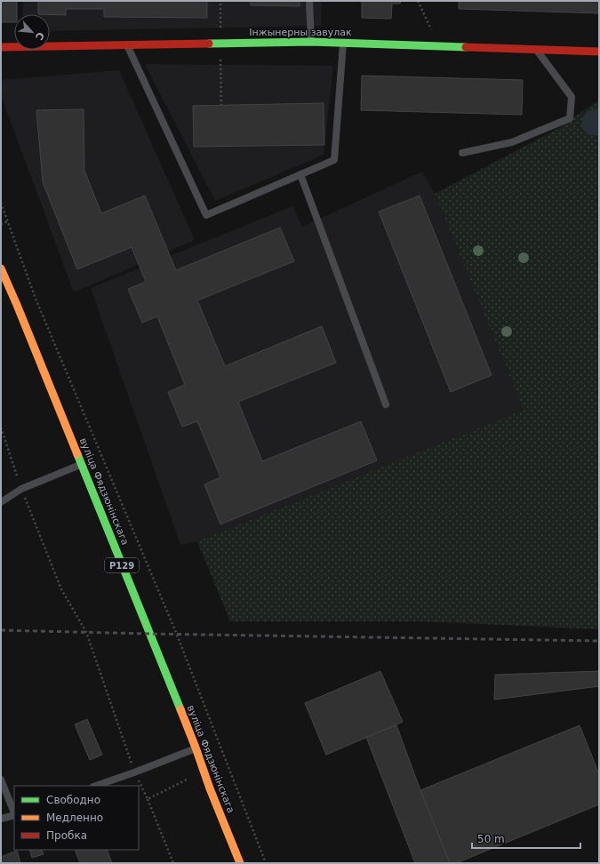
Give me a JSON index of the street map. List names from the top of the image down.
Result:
{
  "streets": {
    "main road": ["Інжынерны завулак", "вуліца Фядзюнінскага", "Р129"]
  },
  "legend": ["Свободно", "Медленно", "Пробка"],
  "scale_bar": "50 m",
  "north": "bottom right"
}
